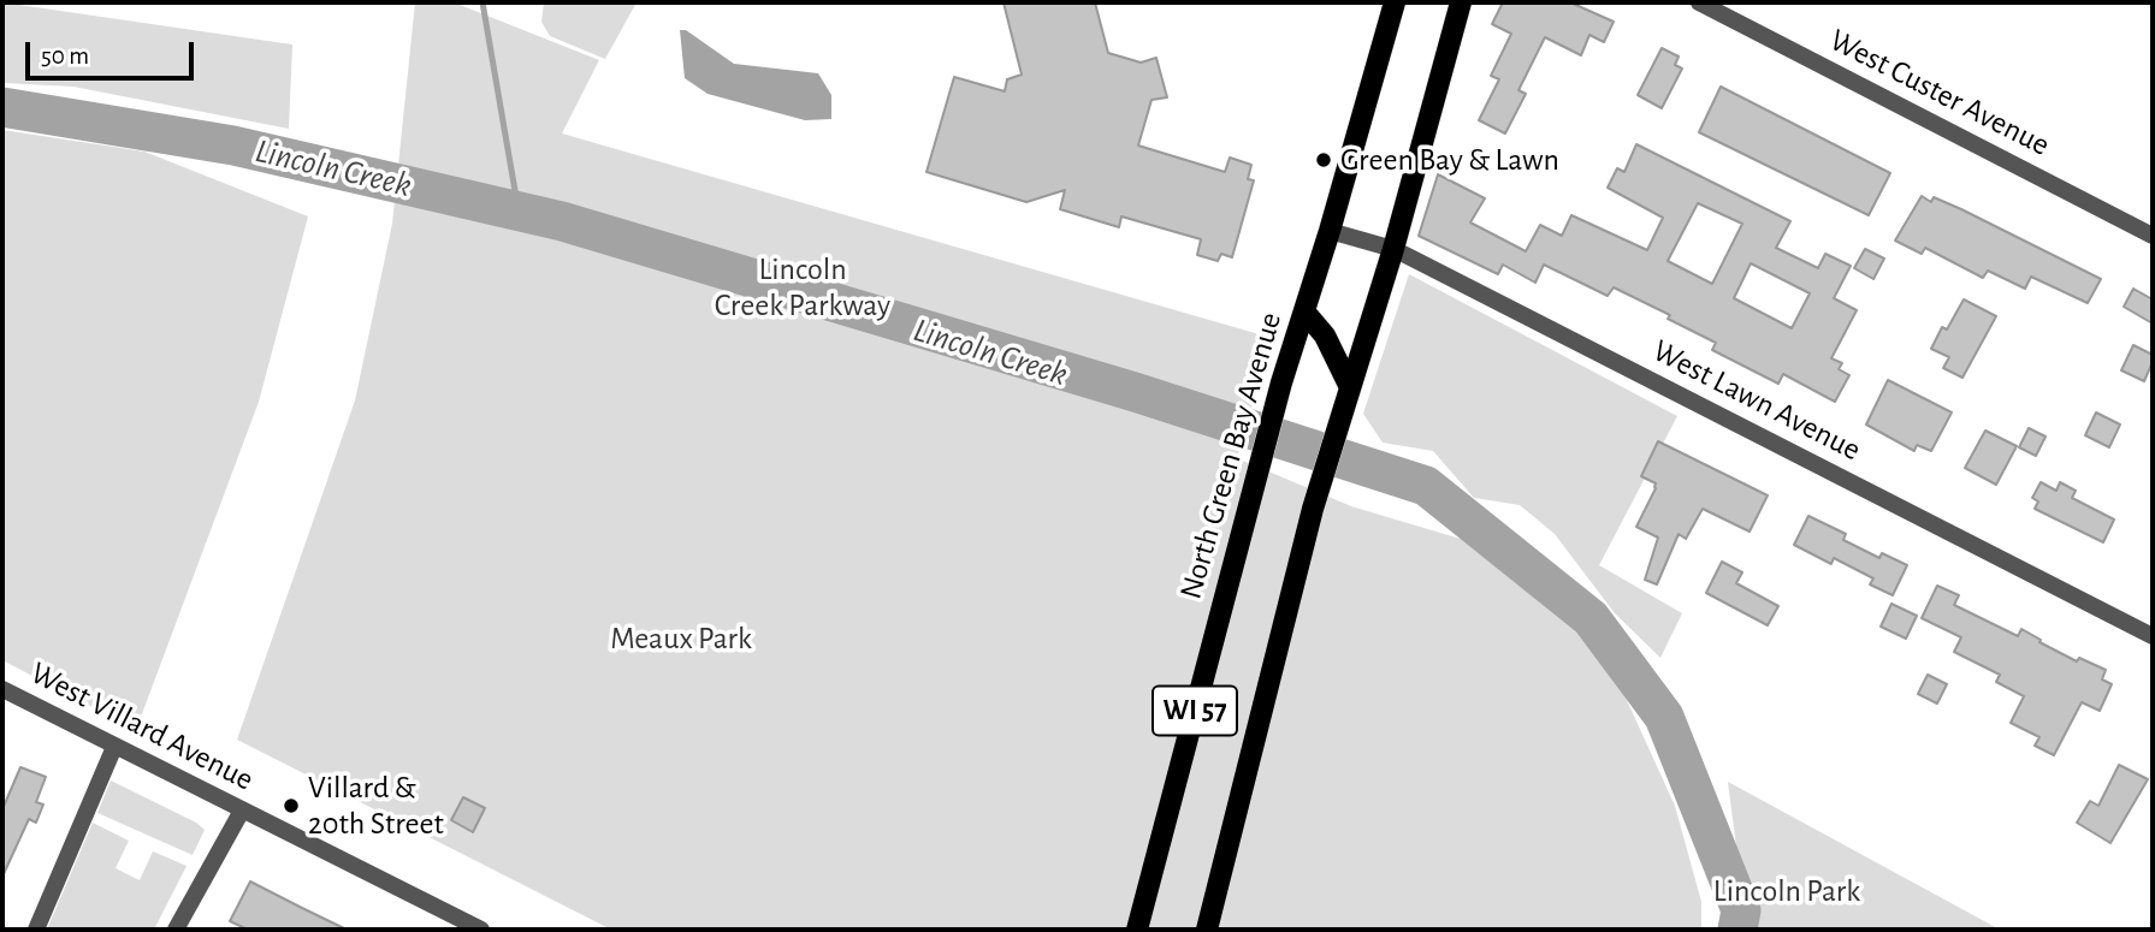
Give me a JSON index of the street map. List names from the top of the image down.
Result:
{
  "streets": {
    "main road": ["North Green Bay Avenue", "WI 57"],
    "street": ["West Custer Avenue", "West Lawn Avenue", "West Villard Avenue"]
  },
  "crossings": [
    ["West Lawn Avenue", "North Green Bay Avenue"],
    ["West Lawn Avenue", "WI 57"]
  ],
  "water": ["Lincoln Creek"],
  "parks": ["Lincoln Creek Parkway", "Meaux Park", "Lincoln Park"],
  "places": ["Green Bay & Lawn", "Villard & 20th Street"],
  "scale_bar": "50 m"
}
